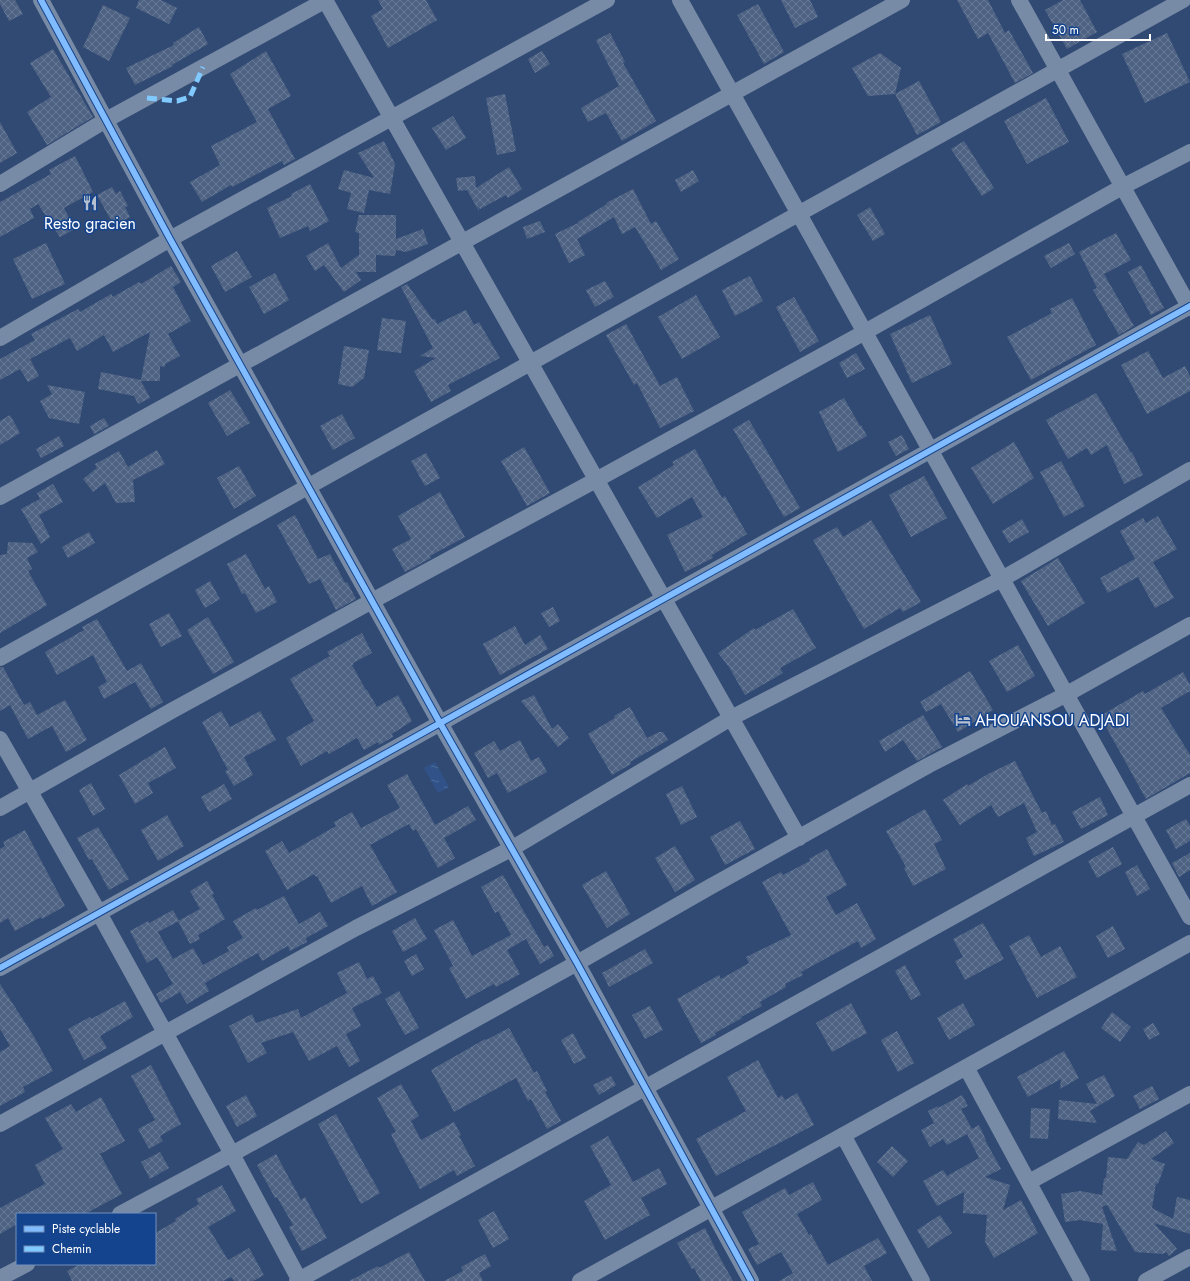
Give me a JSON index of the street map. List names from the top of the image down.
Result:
{
  "places": {
    "restaurant": ["Resto gracien"],
    "hotel": ["AHOUANSOU ADJADI"]
  },
  "legend": ["Piste cyclable", "Chemin"],
  "scale_bar": "50 m"
}
